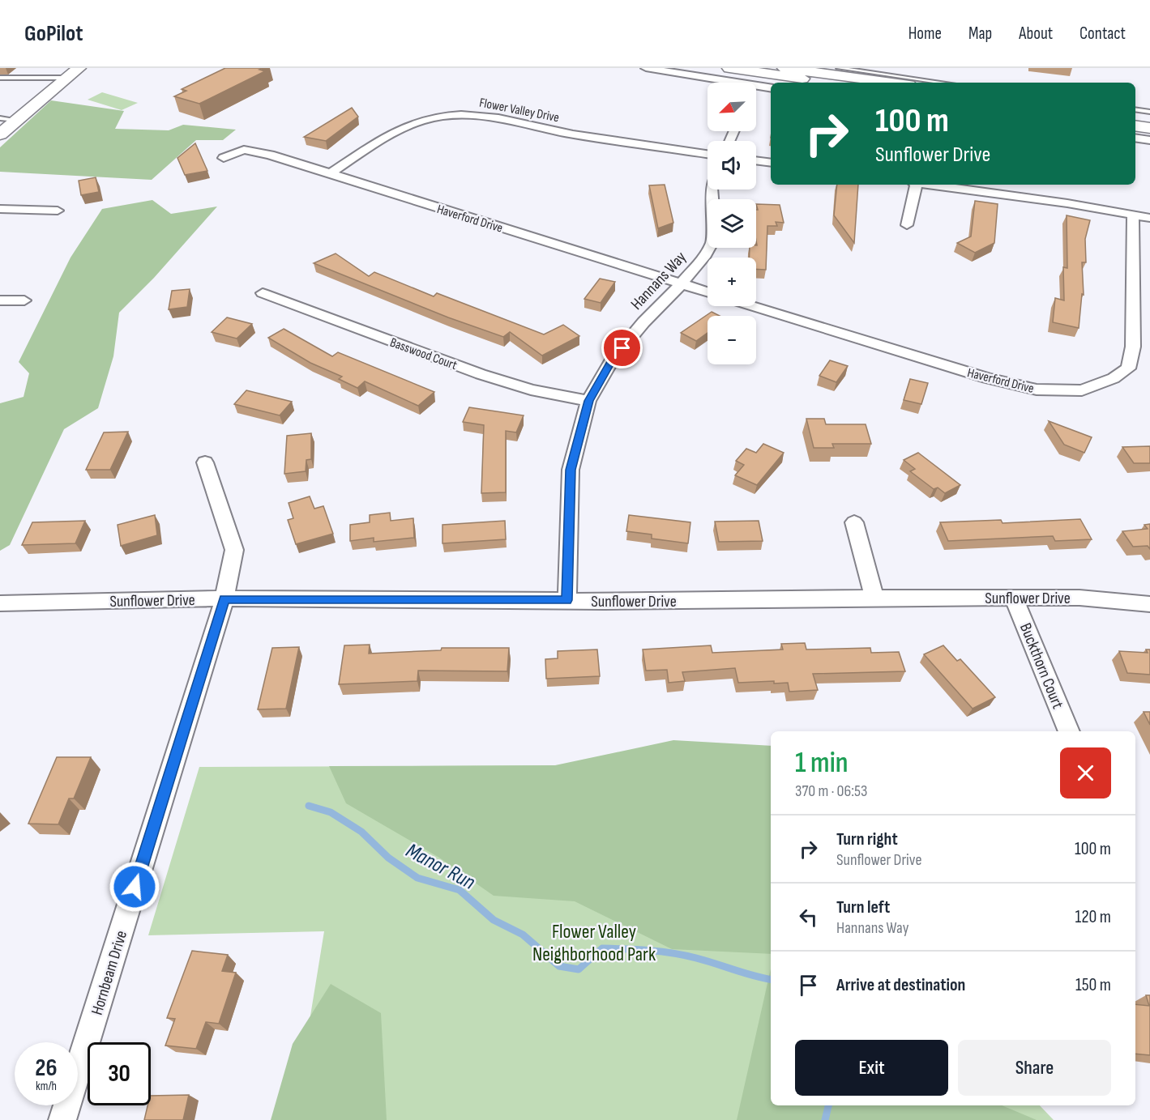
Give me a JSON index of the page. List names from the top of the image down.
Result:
{
  "streets": {
    "street": [
      "Flower Valley Drive",
      "Haverford Drive",
      "Hannans Way",
      "Basswood Court",
      "Sunflower Drive",
      "Buckthorn Court",
      "Hornbeam Drive"
    ]
  },
  "crossings": [
    ["Flower Valley Drive", "Haverford Drive"],
    ["Haverford Drive", "Hannans Way"],
    ["Hannans Way", "Basswood Court"],
    ["Hannans Way", "Sunflower Drive"],
    ["Sunflower Drive", "Buckthorn Court"],
    ["Sunflower Drive", "Hornbeam Drive"]
  ],
  "water": ["Manor Run"],
  "parks": ["Flower Valley Neighborhood Park"],
  "north": "bottom left",
  "page": {
    "header": "GoPilot",
    "nav": [
      "Home",
      "Map",
      "About",
      "Contact"
    ],
    "map_buttons": ["+", "−"],
    "turn": ["100 m", "Sunflower Drive"],
    "heading": ["1 min", "370 m · 06:53"],
    "list": [
      {
        "name": "Turn right",
        "note": "Sunflower Drive",
        "value": "100 m"
      },
      {
        "name": "Turn left",
        "note": "Hannans Way",
        "value": "120 m"
      },
      {
        "name": "Arrive at destination",
        "value": "150 m"
      }
    ],
    "buttons": ["Exit", "Share"],
    "speed": "26 km/h",
    "limit": "30"
  }
}
